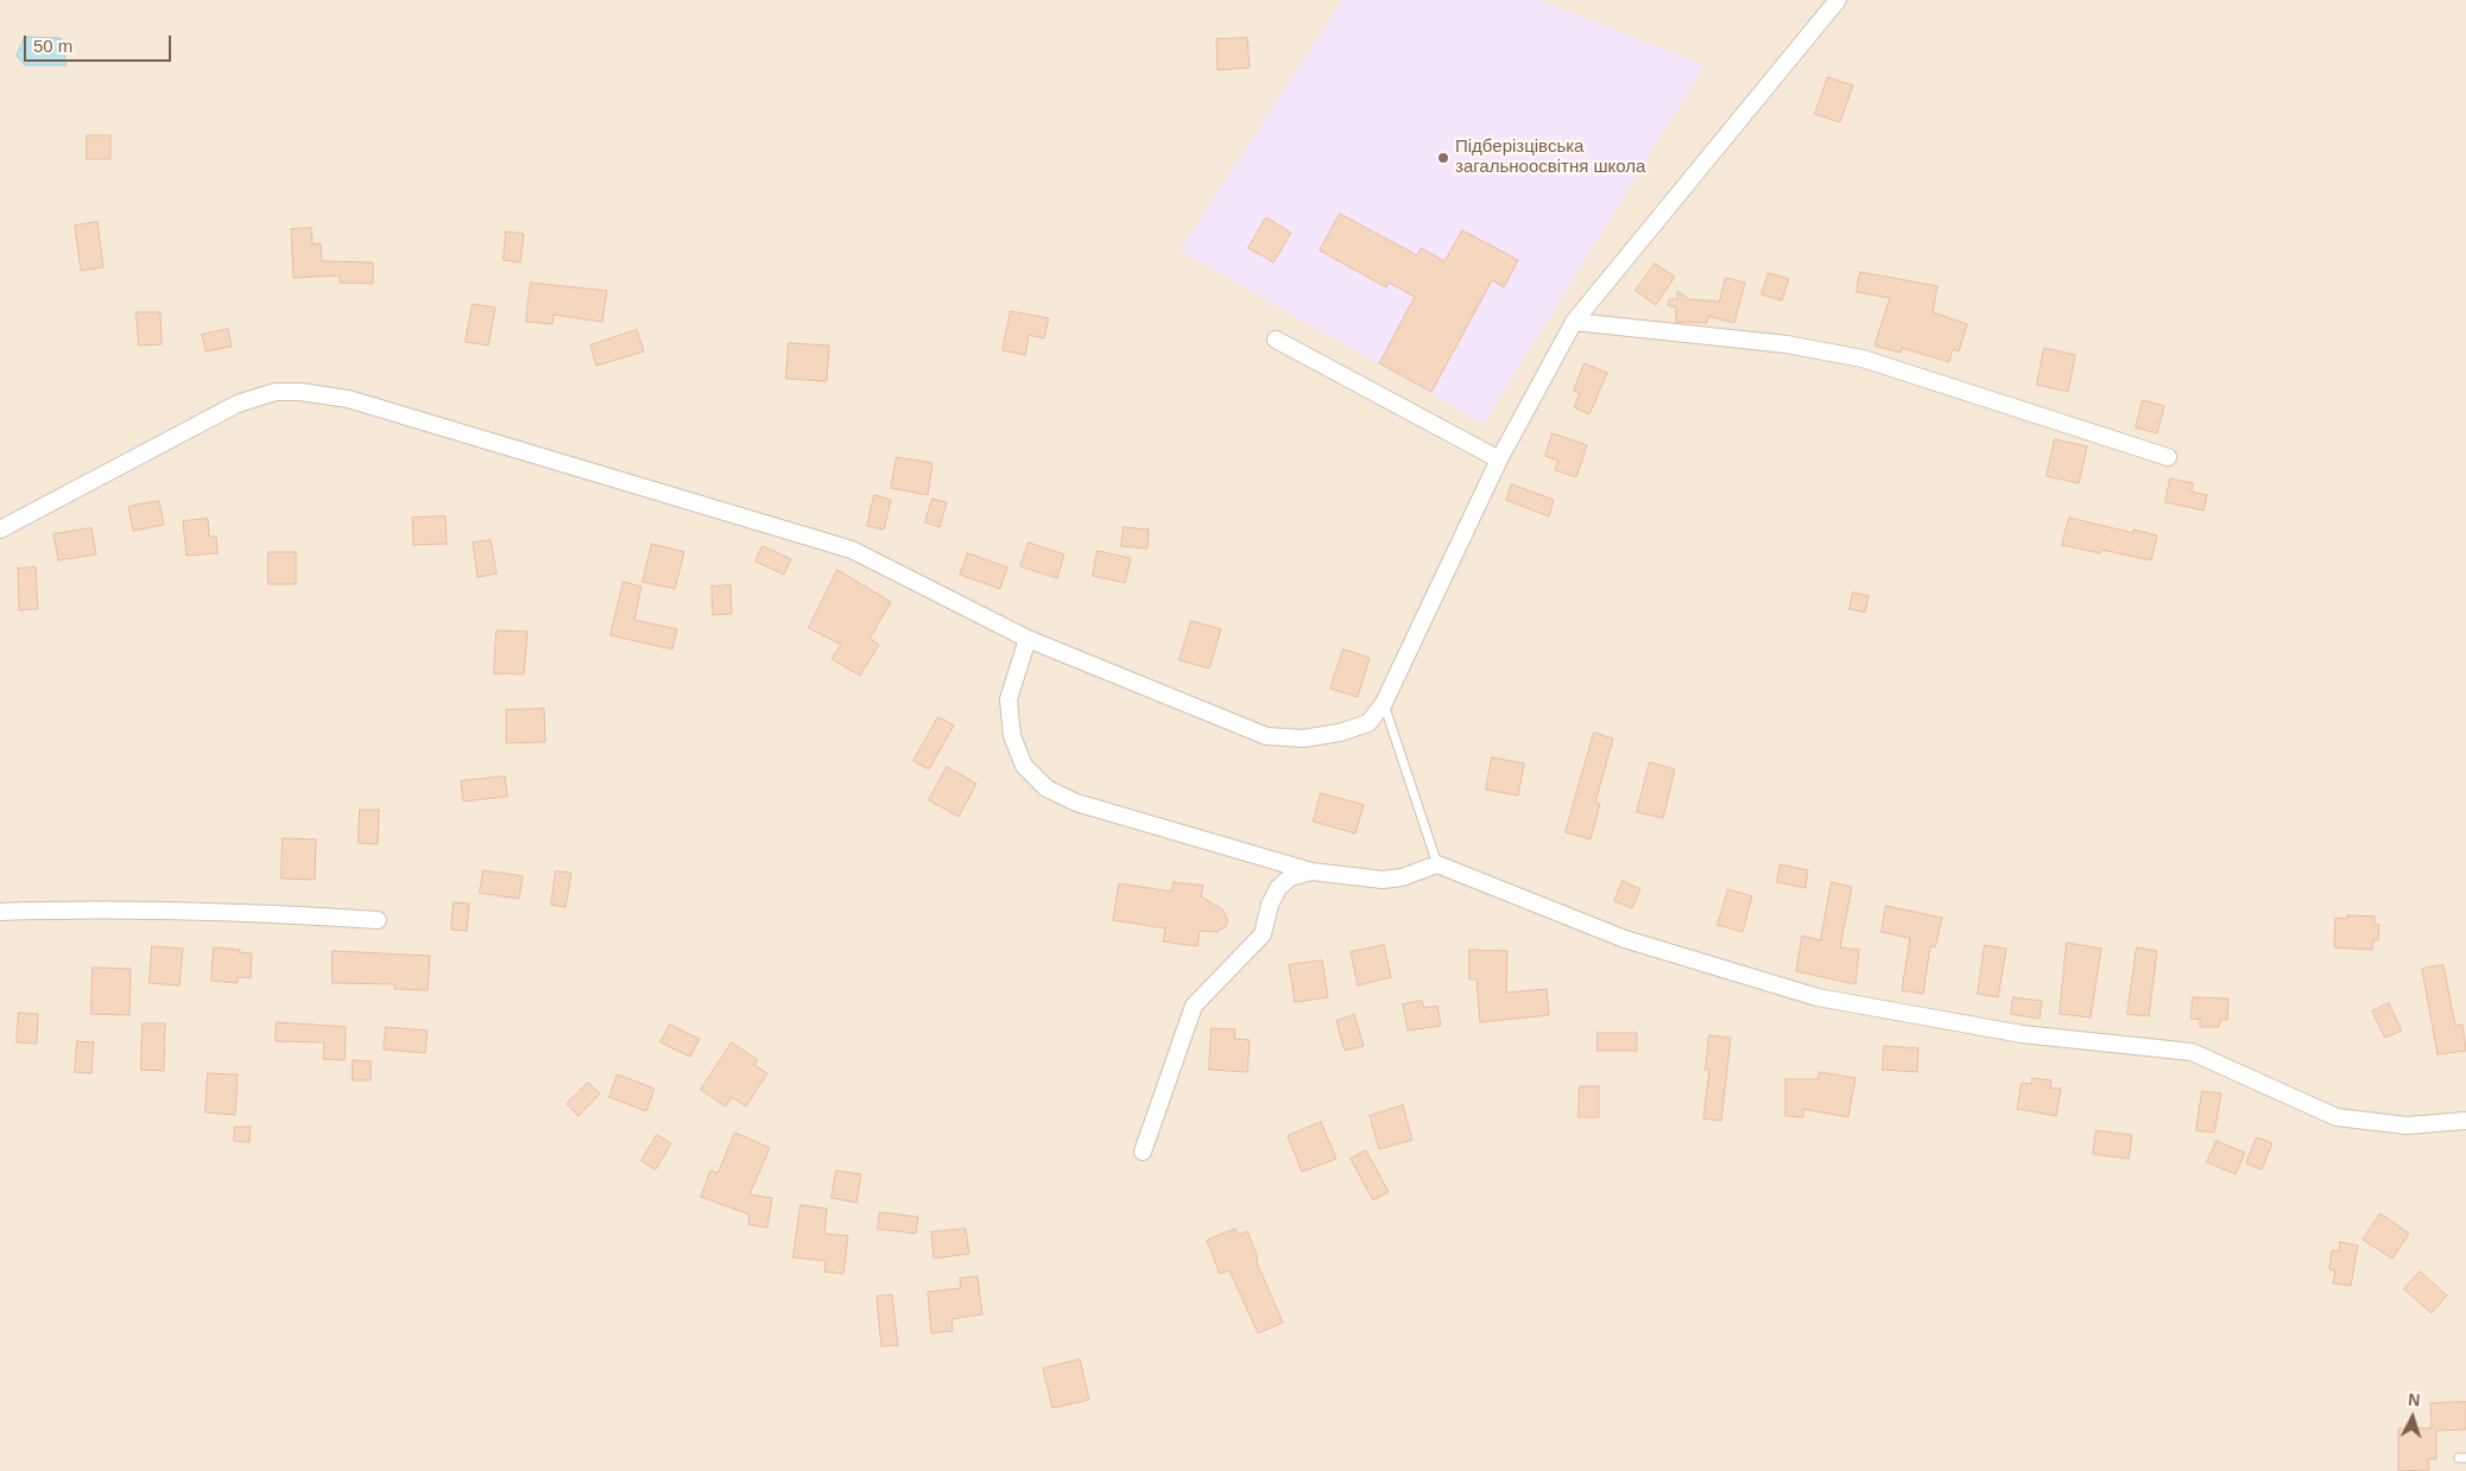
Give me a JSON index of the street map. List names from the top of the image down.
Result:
{
  "places": ["Підберізцівська загальноосвітня школа"],
  "scale_bar": "50 m",
  "north": "top"
}
